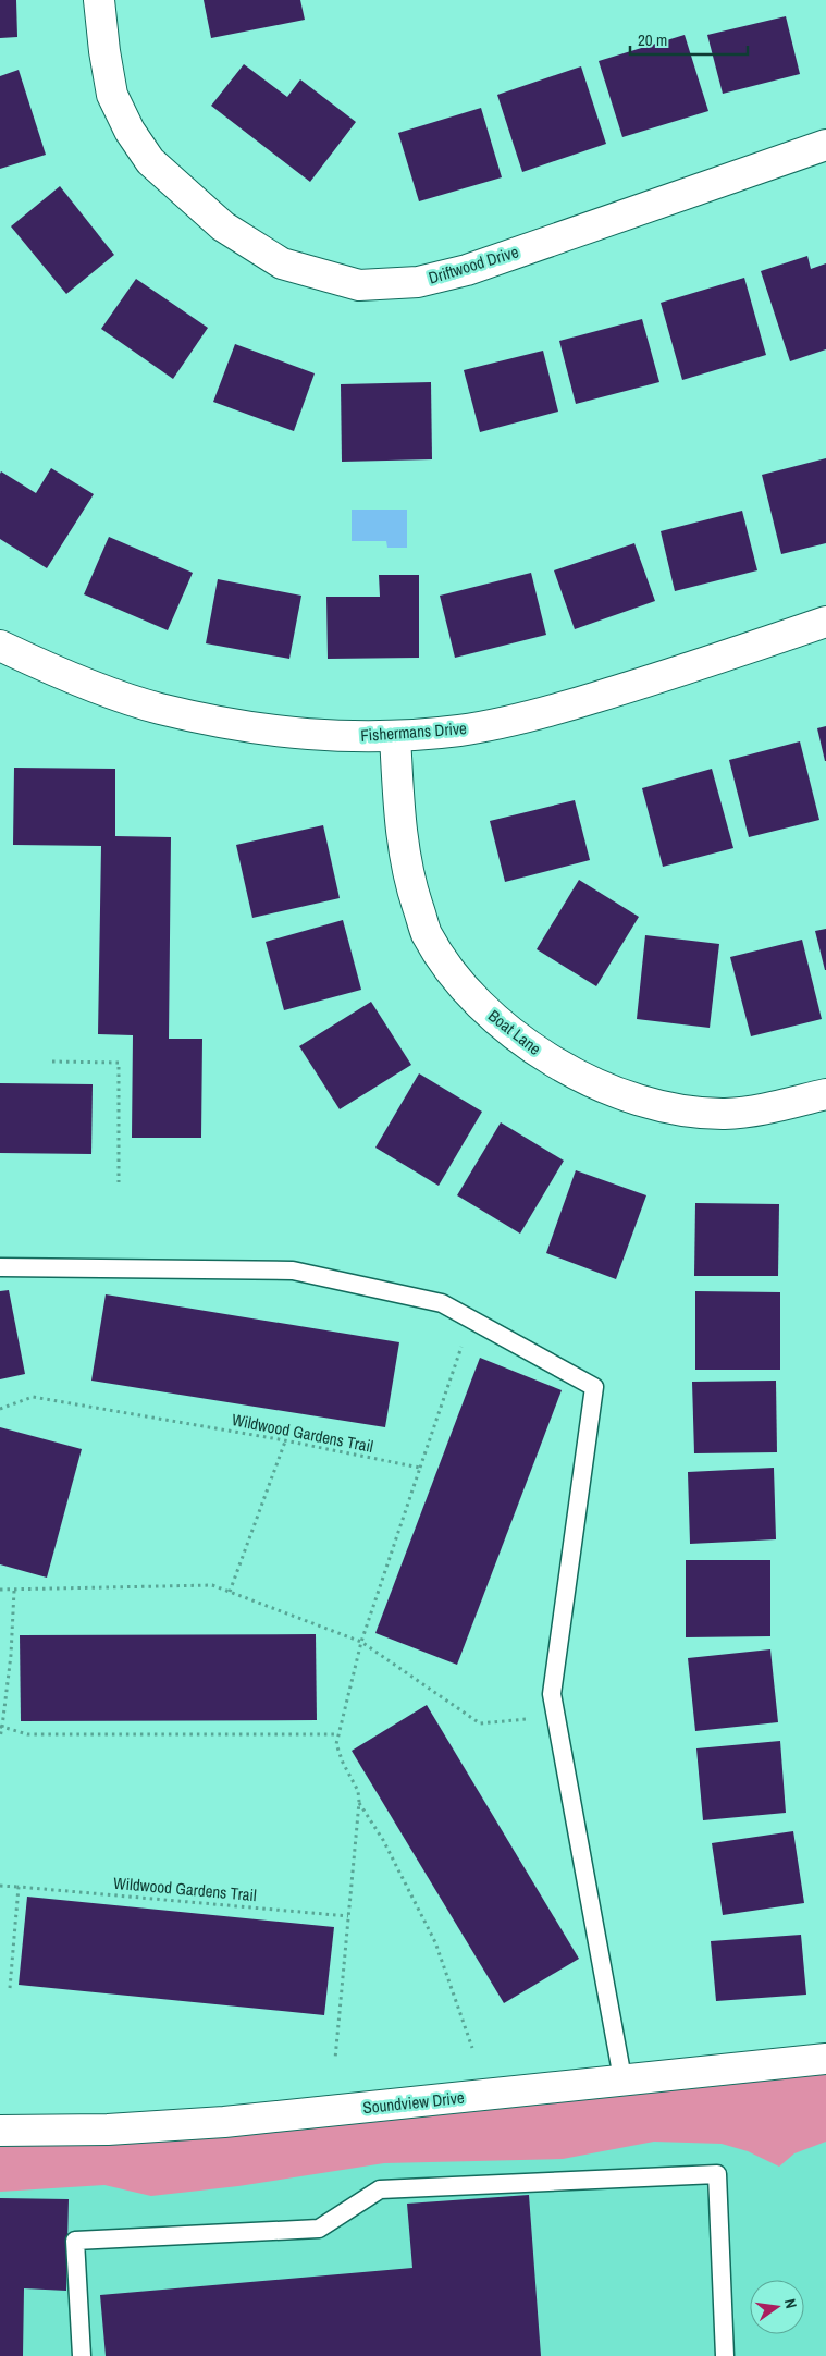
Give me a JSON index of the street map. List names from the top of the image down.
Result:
{
  "streets": {
    "street": [
      "Driftwood Drive",
      "Fishermans Drive",
      "Boat Lane",
      "Soundview Drive"
    ],
    "path": ["Wildwood Gardens Trail"]
  },
  "crossings": [
    ["Fishermans Drive", "Boat Lane"]
  ],
  "scale_bar": "20 m",
  "north": "right"
}
